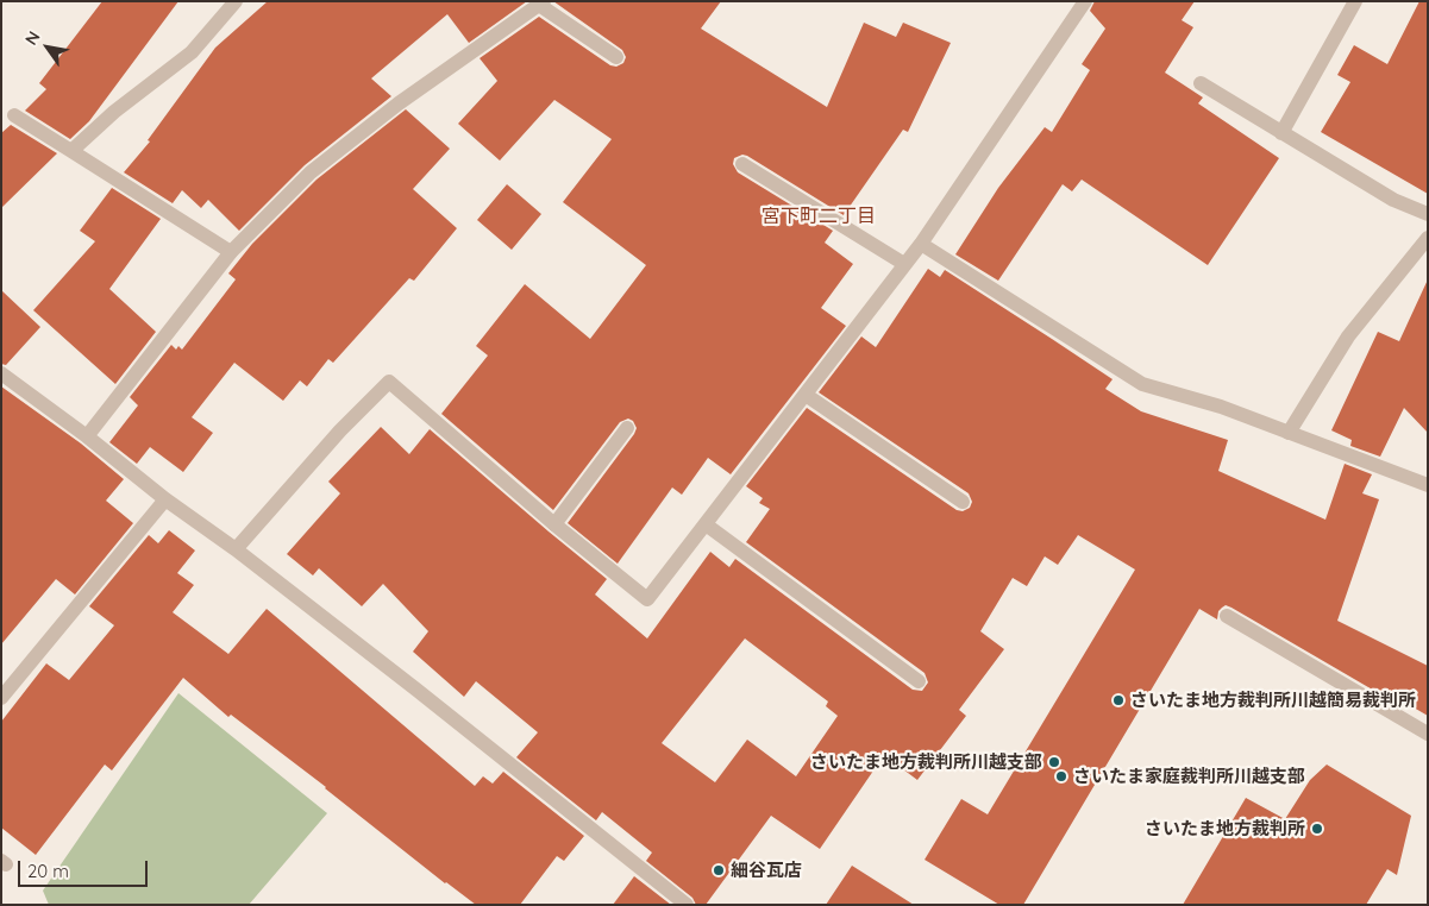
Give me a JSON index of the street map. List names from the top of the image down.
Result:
{
  "districts": ["宮下町二丁目"],
  "places": [
    "さいたま地方裁判所川越簡易裁判所",
    "さいたま地方裁判所川越支部",
    "さいたま家庭裁判所川越支部",
    "さいたま地方裁判所",
    "細谷瓦店"
  ],
  "scale_bar": "20 m",
  "north": "top left"
}
